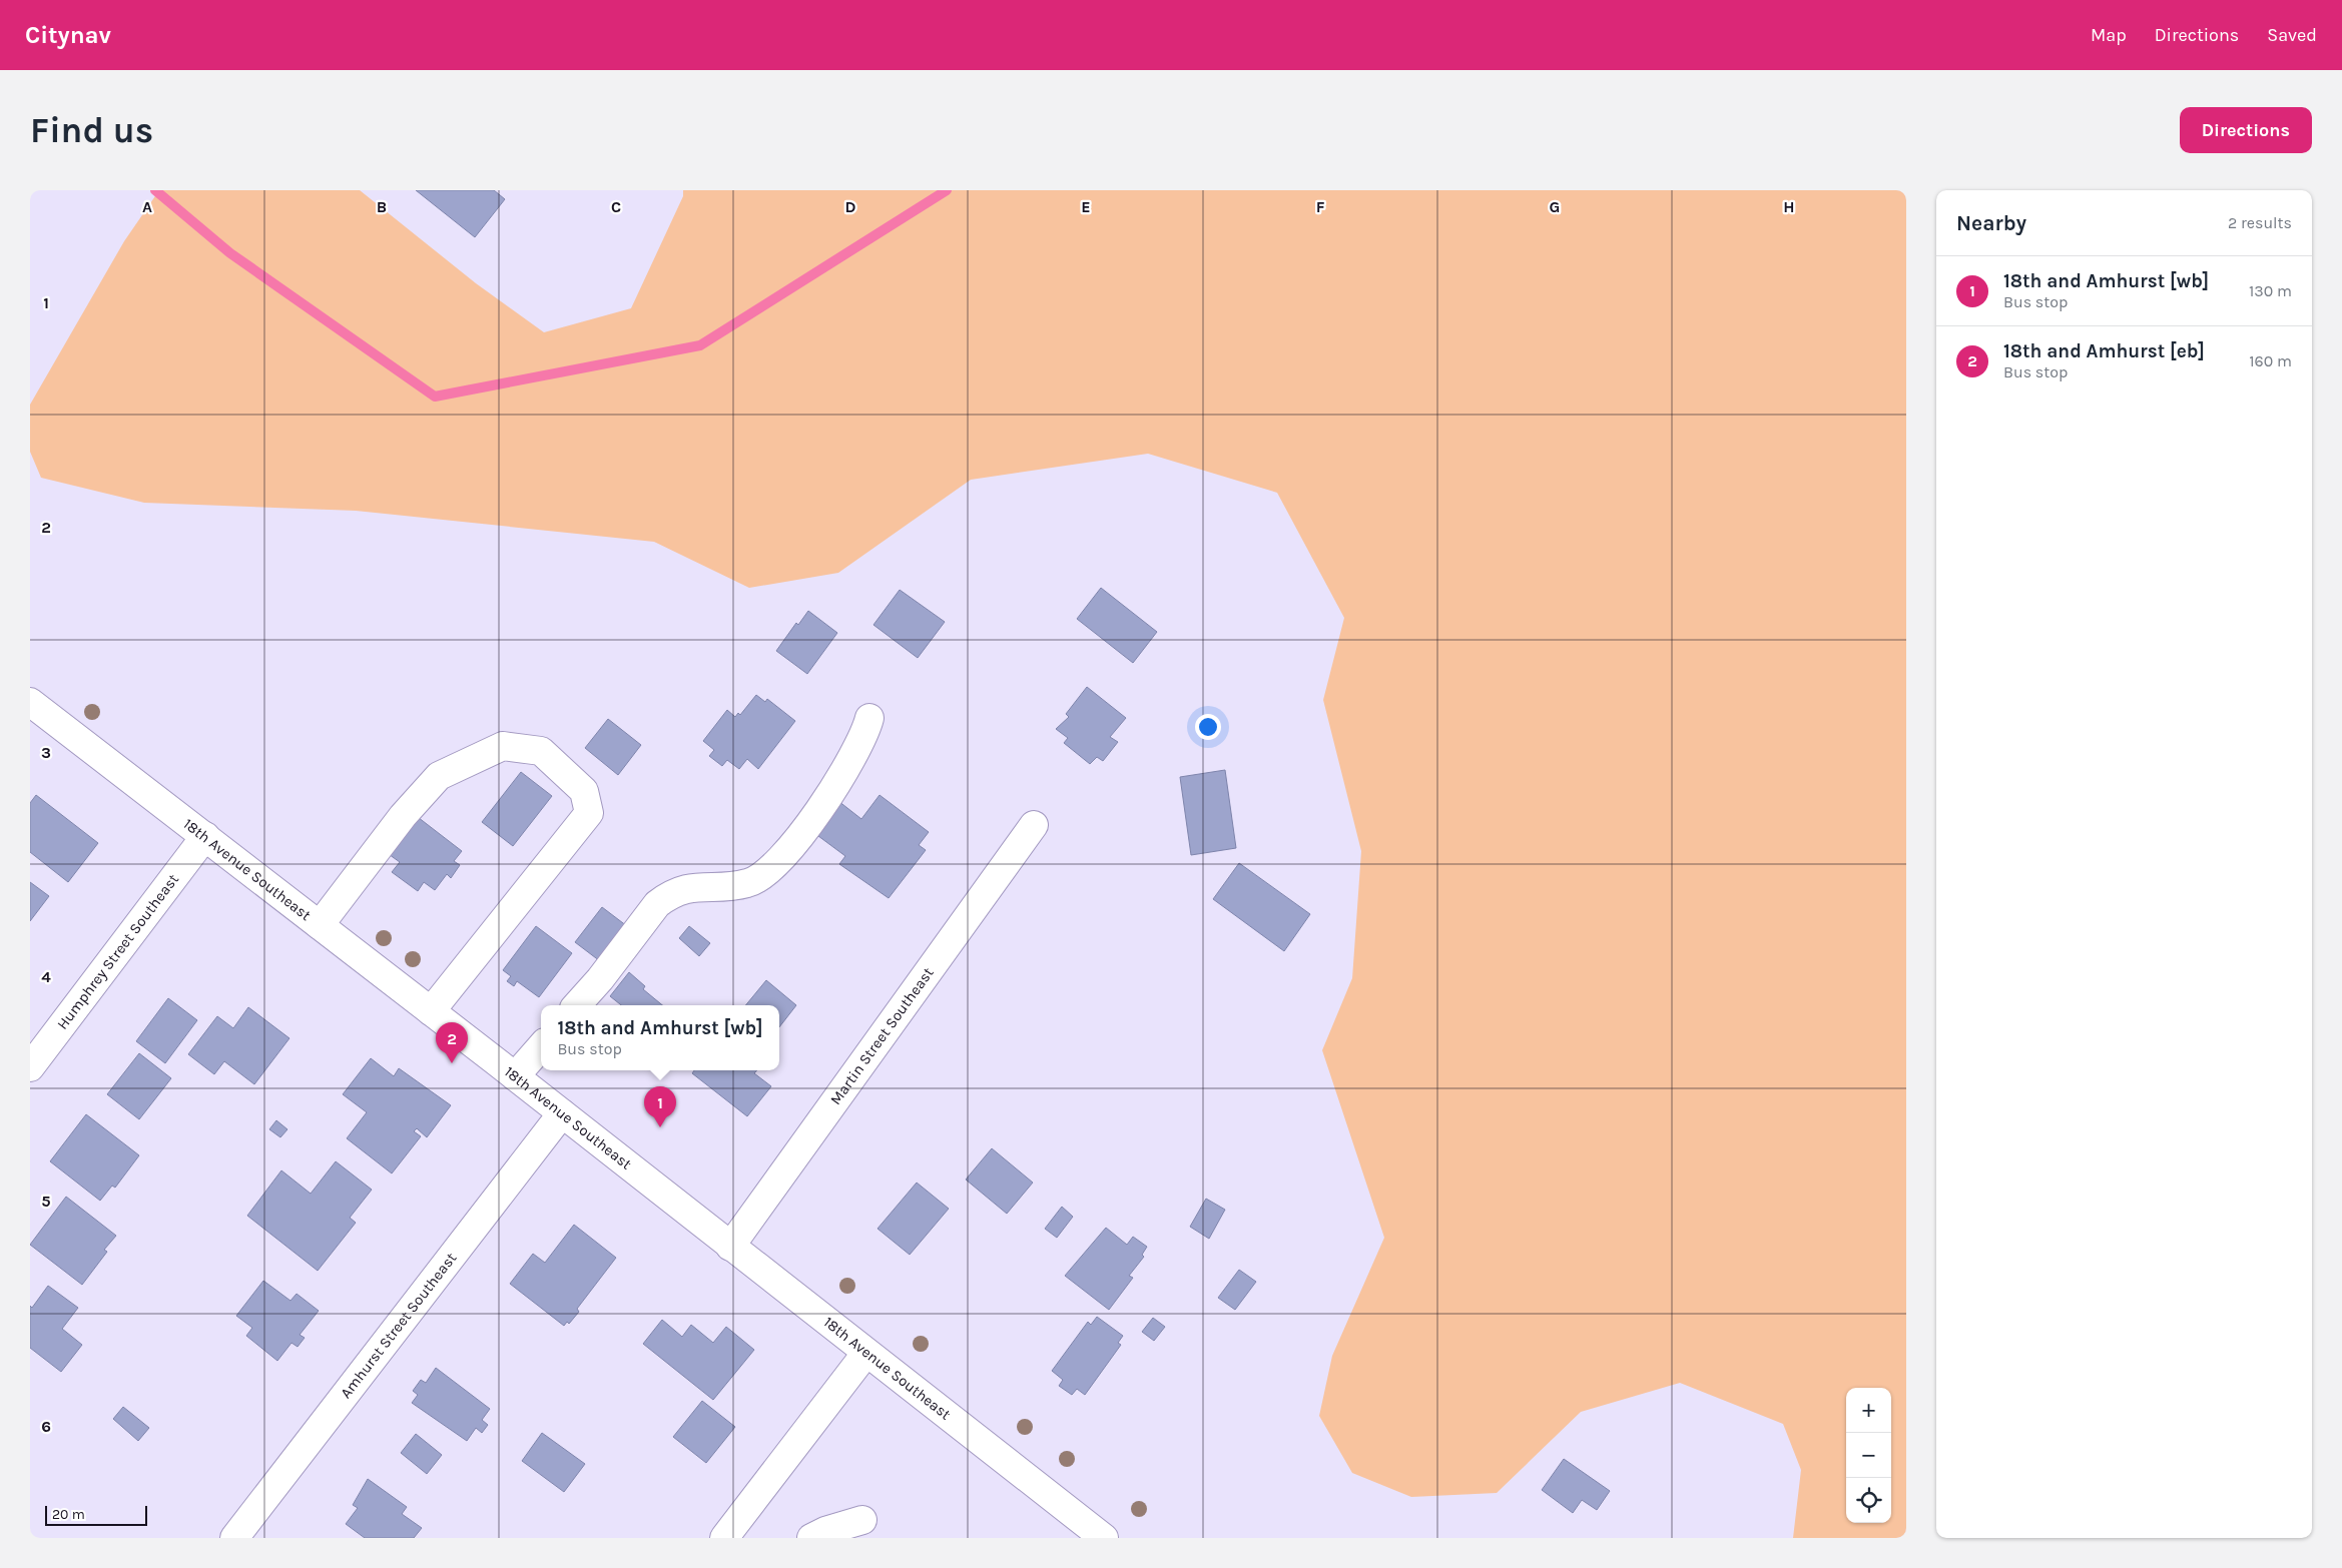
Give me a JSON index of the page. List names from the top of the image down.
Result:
{
  "streets": {
    "street": [
      "18th Avenue Southeast",
      "Humphrey Street Southeast",
      "Martin Street Southeast",
      "Amhurst Street Southeast"
    ]
  },
  "crossings": [
    ["18th Avenue Southeast", "Humphrey Street Southeast"],
    ["18th Avenue Southeast", "Martin Street Southeast"],
    ["18th Avenue Southeast", "Amhurst Street Southeast"]
  ],
  "scale_bar": "20 m",
  "page": {
    "header": "Citynav",
    "nav": ["Map", "Directions", "Saved"],
    "buttons": "Directions",
    "title": "Find us",
    "heading": ["Nearby", "2 results"],
    "list": [
      {
        "mark": "1",
        "name": "18th and Amhurst [wb]",
        "note": "Bus stop",
        "value": "130 m"
      },
      {
        "mark": "2",
        "name": "18th and Amhurst [eb]",
        "note": "Bus stop",
        "value": "160 m"
      }
    ],
    "popup": ["18th and Amhurst [wb]", "Bus stop"],
    "pins": ["2", "1"],
    "map_buttons": ["+", "−"],
    "scale": "20 m"
  },
  "grid": {
    "columns": [
      "A",
      "B",
      "C",
      "D",
      "E",
      "F",
      "G",
      "H"
    ],
    "rows": [
      "1",
      "2",
      "3",
      "4",
      "5",
      "6"
    ]
  }
}
